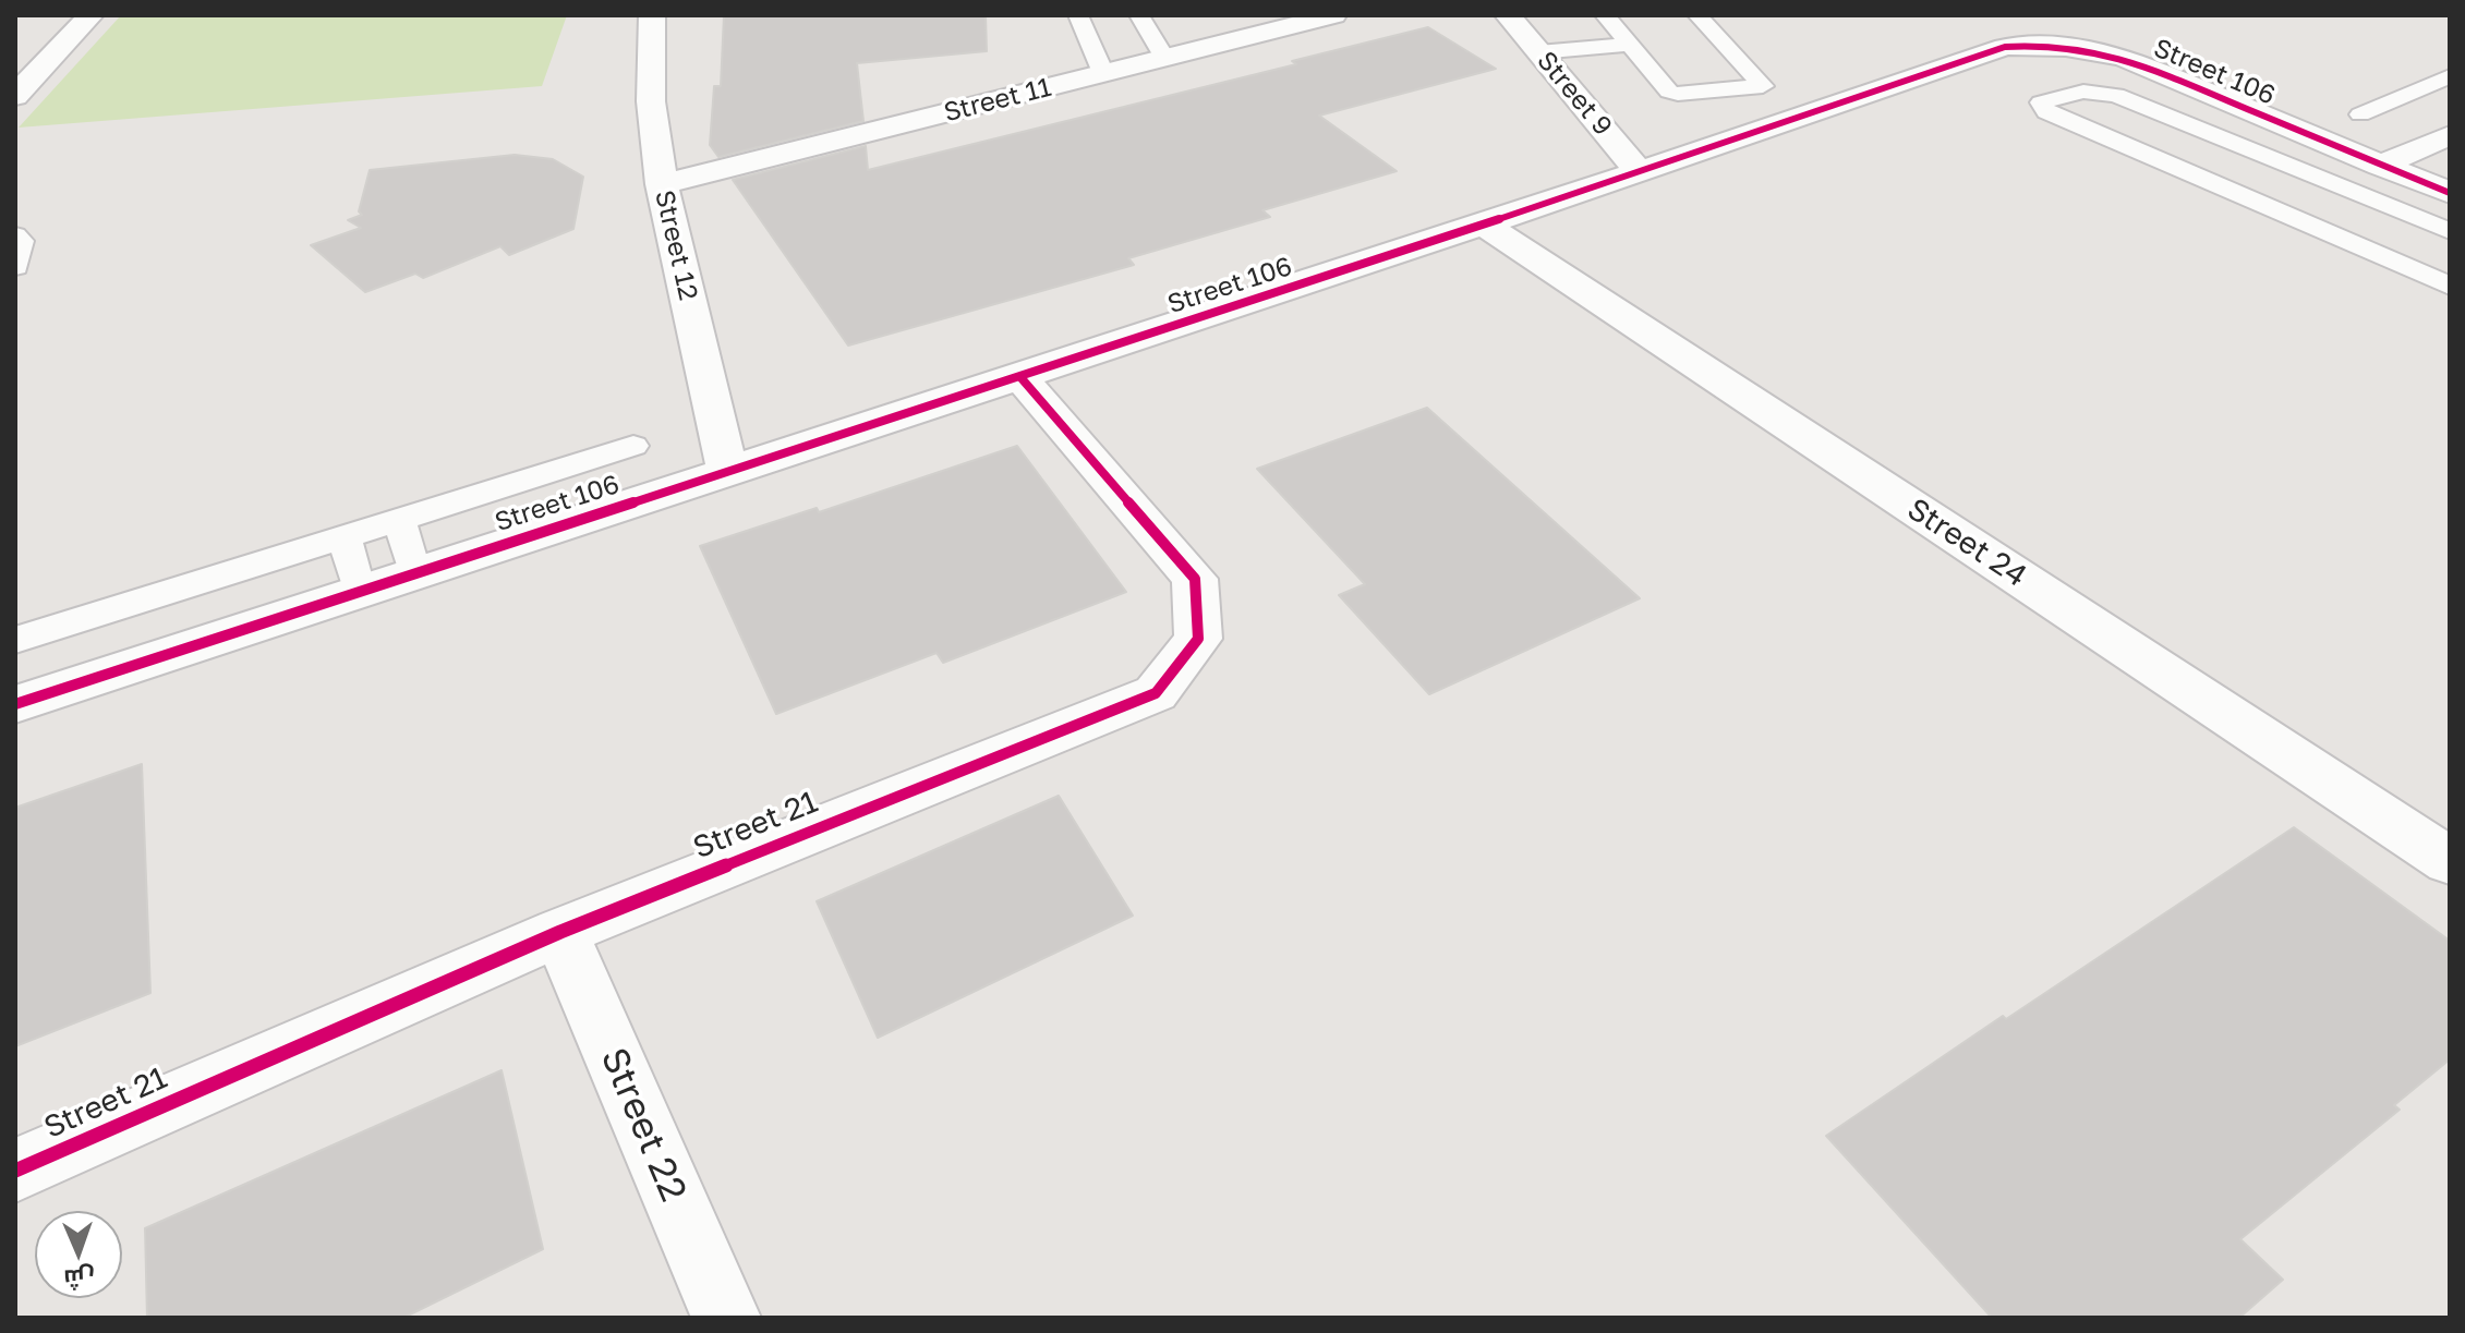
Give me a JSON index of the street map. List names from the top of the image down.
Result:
{
  "streets": {
    "street": [
      "Street 106",
      "Street 9",
      "Street 11",
      "Street 12",
      "Street 24",
      "Street 21",
      "Street 22"
    ]
  },
  "crossings": [
    ["Street 106", "Street 9"],
    ["Street 106", "Street 12"],
    ["Street 106", "Street 24"],
    ["Street 106", "Street 21"],
    ["Street 11", "Street 12"],
    ["Street 21", "Street 22"]
  ],
  "north": "bottom"
}
